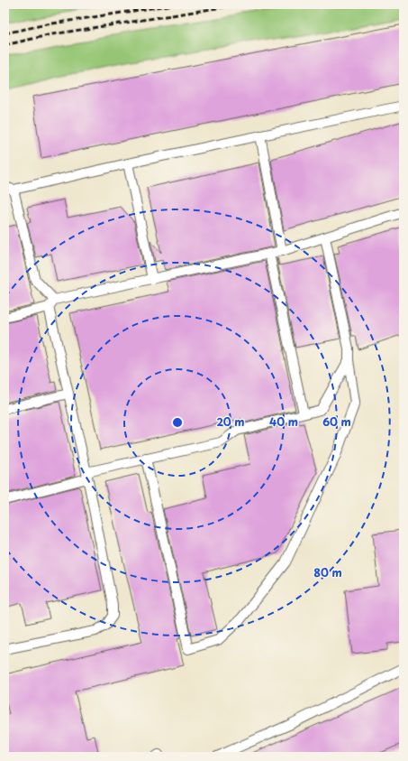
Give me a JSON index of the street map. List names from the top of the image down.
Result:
{
  "rings": [
    "20 m",
    "40 m",
    "60 m",
    "80 m"
  ]
}
